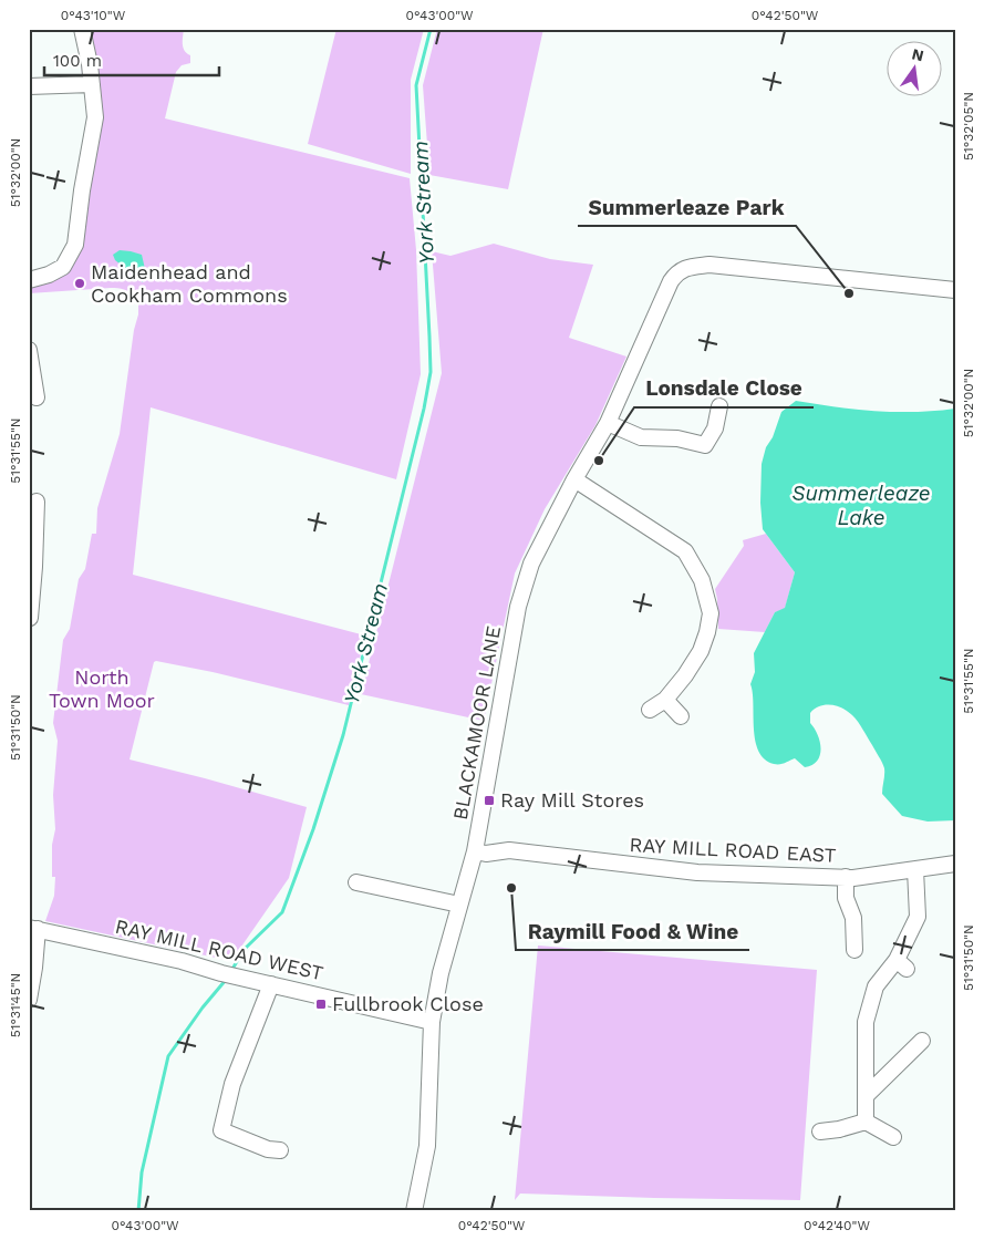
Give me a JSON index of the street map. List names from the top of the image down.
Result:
{
  "streets": {
    "street": ["BLACKAMOOR LANE", "RAY MILL ROAD EAST", "RAY MILL ROAD WEST"]
  },
  "crossings": [
    ["BLACKAMOOR LANE", "RAY MILL ROAD EAST"],
    ["BLACKAMOOR LANE", "RAY MILL ROAD WEST"]
  ],
  "water": ["York Stream", "Summerleaze Lake"],
  "parks": ["North Town Moor"],
  "places": {
    "other": [
      "Maidenhead and Cookham Commons",
      "Summerleaze Park",
      "Lonsdale Close",
      "Raymill Food & Wine"
    ],
    "transit": ["Ray Mill Stores", "Fullbrook Close"]
  },
  "scale_bar": "100 m",
  "north": "top",
  "coordinates": [
    "0°43'10\"W",
    "0°43'00\"W",
    "0°42'50\"W",
    "51°32'05\"N",
    "51°32'00\"N",
    "51°31'55\"N",
    "51°31'50\"N",
    "51°31'45\"N",
    "0°42'40\"W"
  ]
}
